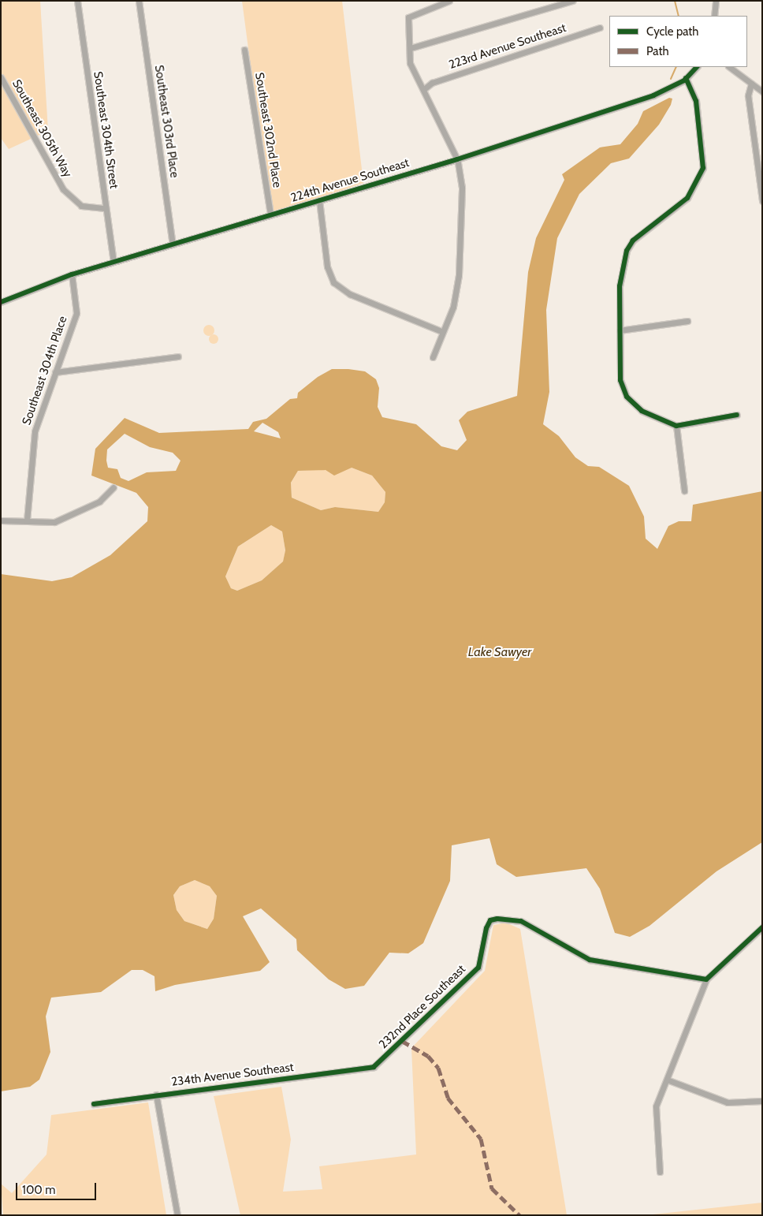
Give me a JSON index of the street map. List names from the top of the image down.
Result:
{
  "streets": {
    "street": [
      "223rd Avenue Southeast",
      "Southeast 303rd Place",
      "Southeast 305th Way",
      "Southeast 304th Street",
      "Southeast 302nd Place",
      "224th Avenue Southeast",
      "Southeast 304th Place",
      "232nd Place Southeast",
      "234th Avenue Southeast"
    ]
  },
  "crossings": [
    ["Southeast 303rd Place", "224th Avenue Southeast"],
    ["Southeast 305th Way", "Southeast 304th Street"],
    ["Southeast 304th Street", "224th Avenue Southeast"],
    ["Southeast 302nd Place", "224th Avenue Southeast"],
    ["224th Avenue Southeast", "Southeast 304th Place"],
    ["232nd Place Southeast", "234th Avenue Southeast"]
  ],
  "water": ["Lake Sawyer"],
  "legend": ["Cycle path", "Path"],
  "scale_bar": "100 m"
}
